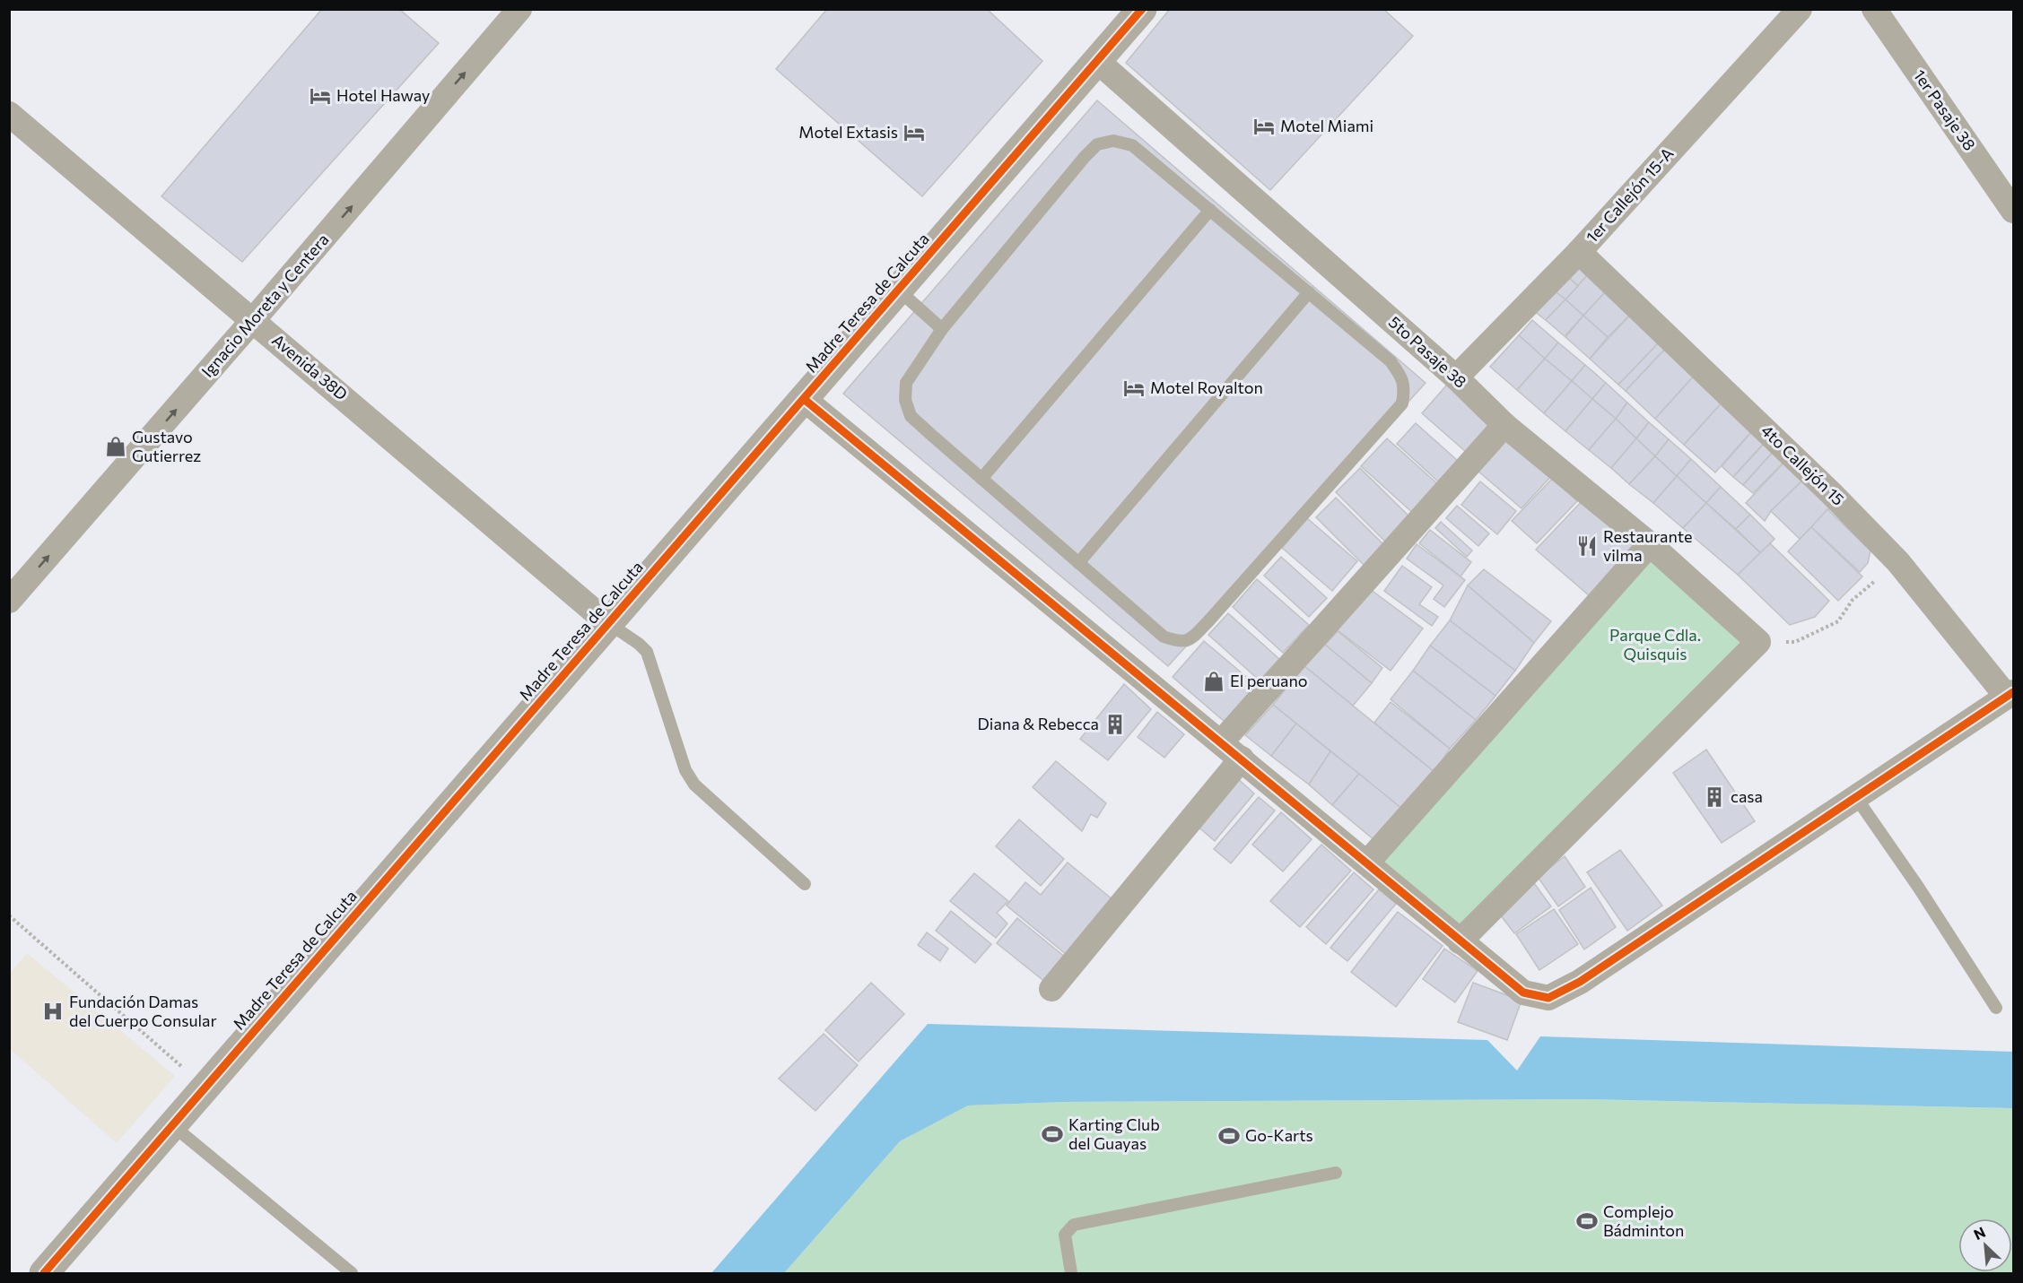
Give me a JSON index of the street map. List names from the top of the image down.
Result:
{
  "streets": {
    "street": [
      "1er Pasaje 38",
      "1er Callejón 15-A",
      "Madre Teresa de Calcuta",
      "Ignacio Moreta y Centera",
      "5to Pasaje 38",
      "Avenida 38D",
      "4to Callejón 15"
    ]
  },
  "crossings": [
    ["1er Callejón 15-A", "5to Pasaje 38"],
    ["1er Callejón 15-A", "4to Callejón 15"],
    ["Madre Teresa de Calcuta", "5to Pasaje 38"],
    ["Madre Teresa de Calcuta", "Avenida 38D"],
    ["Ignacio Moreta y Centera", "Avenida 38D"]
  ],
  "one_way": ["Ignacio Moreta y Centera"],
  "parks": ["Parque Cdla. Quisquis"],
  "places": {
    "hotel": [
      "Hotel Haway",
      "Motel Miami",
      "Motel Extasis",
      "Motel Royalton"
    ],
    "shop": ["Gustavo Gutierrez", "El peruano"],
    "restaurant": ["Restaurante vilma"],
    "building": ["Diana & Rebecca", "casa"],
    "hospital": ["Fundación Damas del Cuerpo Consular"],
    "sports": ["Karting Club del Guayas", "Go-Karts", "Complejo Bádminton"]
  },
  "north": "top left"
}
